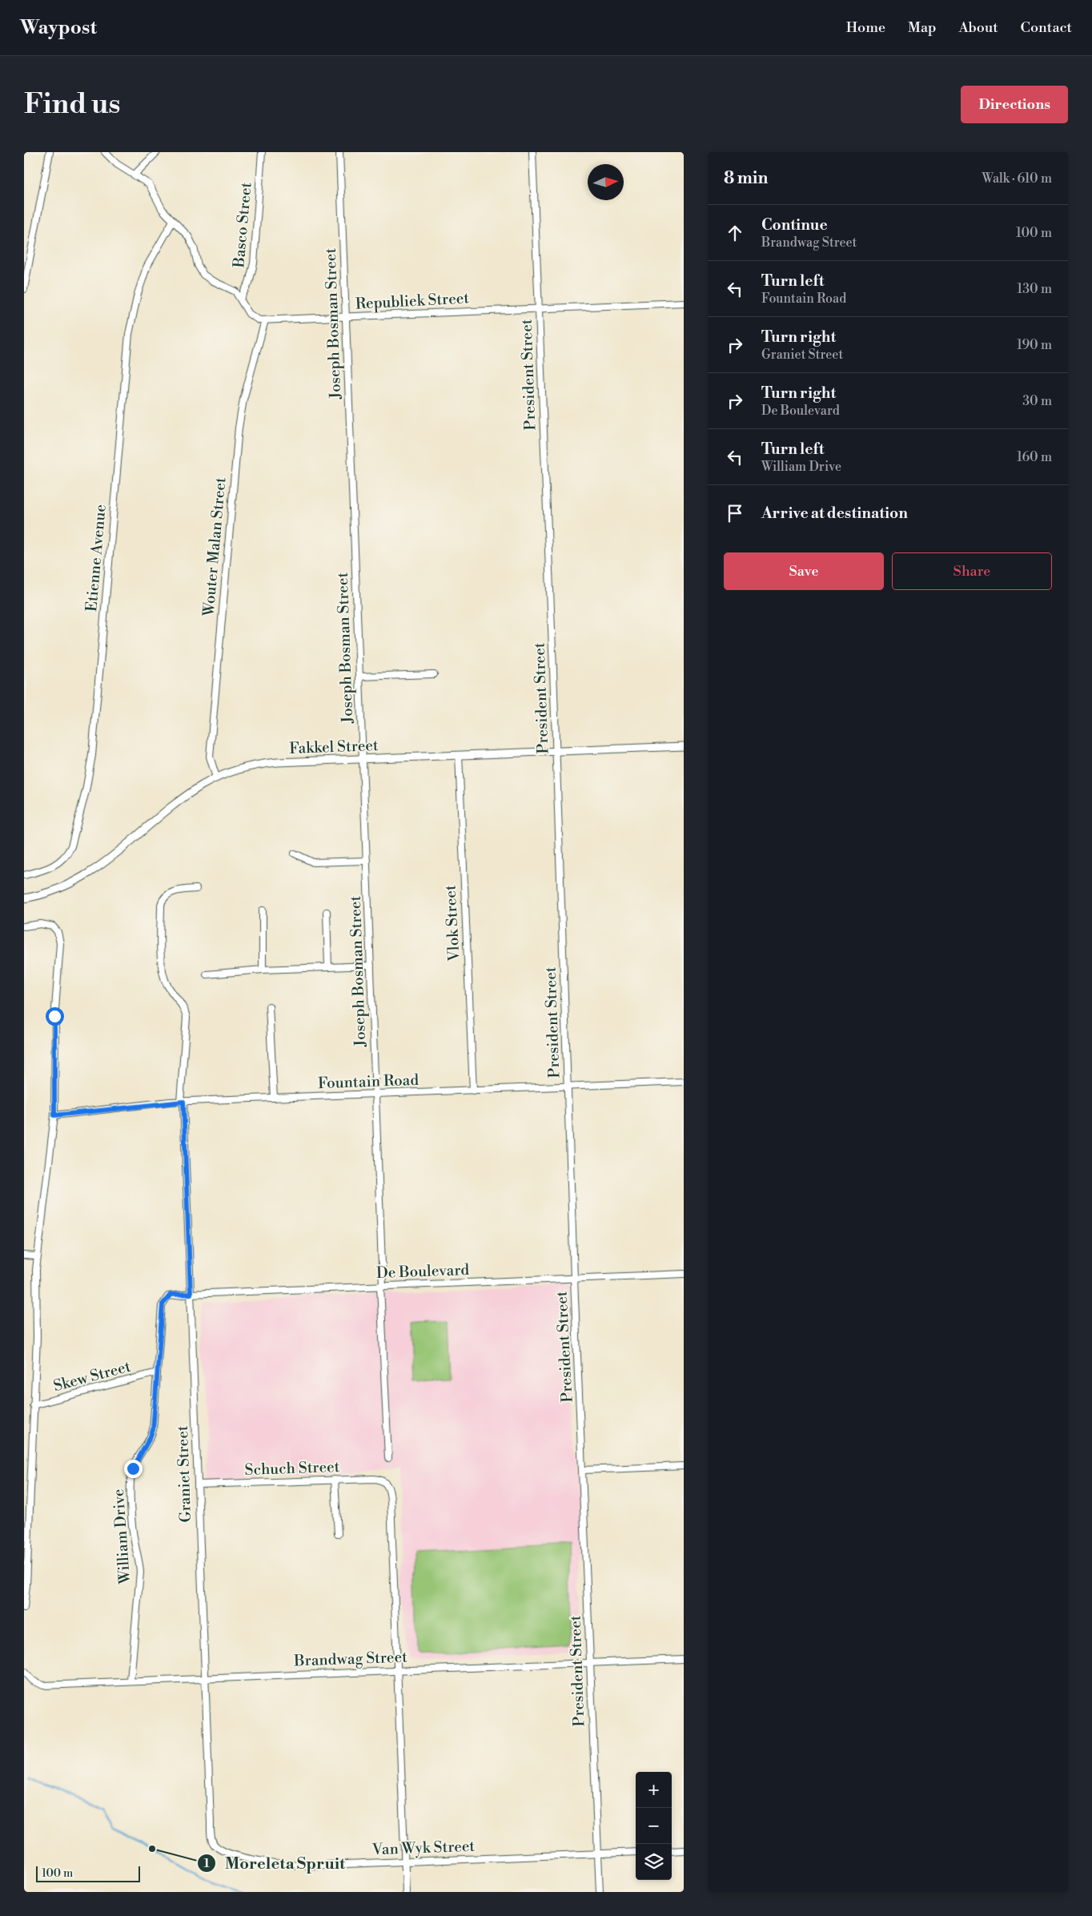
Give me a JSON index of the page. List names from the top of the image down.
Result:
{
  "streets": {
    "street": [
      "Basco Street",
      "Republiek Street",
      "Joseph Bosman Street",
      "President Street",
      "Wouter Malan Street",
      "Etienne Avenue",
      "Fakkel Street",
      "Vlok Street",
      "Fountain Road",
      "De Boulevard",
      "Skew Street",
      "Schuch Street",
      "Graniet Street",
      "William Drive",
      "Brandwag Street",
      "Van Wyk Street"
    ]
  },
  "crossings": [
    ["Republiek Street", "Joseph Bosman Street"],
    ["Republiek Street", "President Street"],
    ["Republiek Street", "Wouter Malan Street"],
    ["Joseph Bosman Street", "Fakkel Street"],
    ["Joseph Bosman Street", "Fountain Road"],
    ["Joseph Bosman Street", "De Boulevard"],
    ["President Street", "Fakkel Street"],
    ["President Street", "Fountain Road"],
    ["President Street", "De Boulevard"],
    ["President Street", "Brandwag Street"],
    ["President Street", "Van Wyk Street"],
    ["Wouter Malan Street", "Fakkel Street"],
    ["Fakkel Street", "Vlok Street"],
    ["Vlok Street", "Fountain Road"],
    ["Fountain Road", "Graniet Street"],
    ["De Boulevard", "Graniet Street"],
    ["De Boulevard", "William Drive"],
    ["Skew Street", "William Drive"],
    ["Schuch Street", "Graniet Street"],
    ["Schuch Street", "Brandwag Street"],
    ["Graniet Street", "Brandwag Street"],
    ["Graniet Street", "Van Wyk Street"],
    ["William Drive", "Brandwag Street"]
  ],
  "places": ["Moreleta Spruit"],
  "scale_bar": "100 m",
  "north": "right",
  "page": {
    "header": "Waypost",
    "nav": [
      "Home",
      "Map",
      "About",
      "Contact"
    ],
    "buttons": [
      "Directions",
      ["Save", "Share"]
    ],
    "title": "Find us",
    "heading": ["8 min", "Walk · 610 m"],
    "list": [
      ["Continue", "Brandwag Street", "100 m"],
      ["Turn left", "Fountain Road", "130 m"],
      ["Turn right", "Graniet Street", "190 m"],
      ["Turn right", "De Boulevard", "30 m"],
      ["Turn left", "William Drive", "160 m"],
      "Arrive at destination"
    ],
    "map_buttons": ["+", "−"],
    "scale": "100 m"
  }
}
